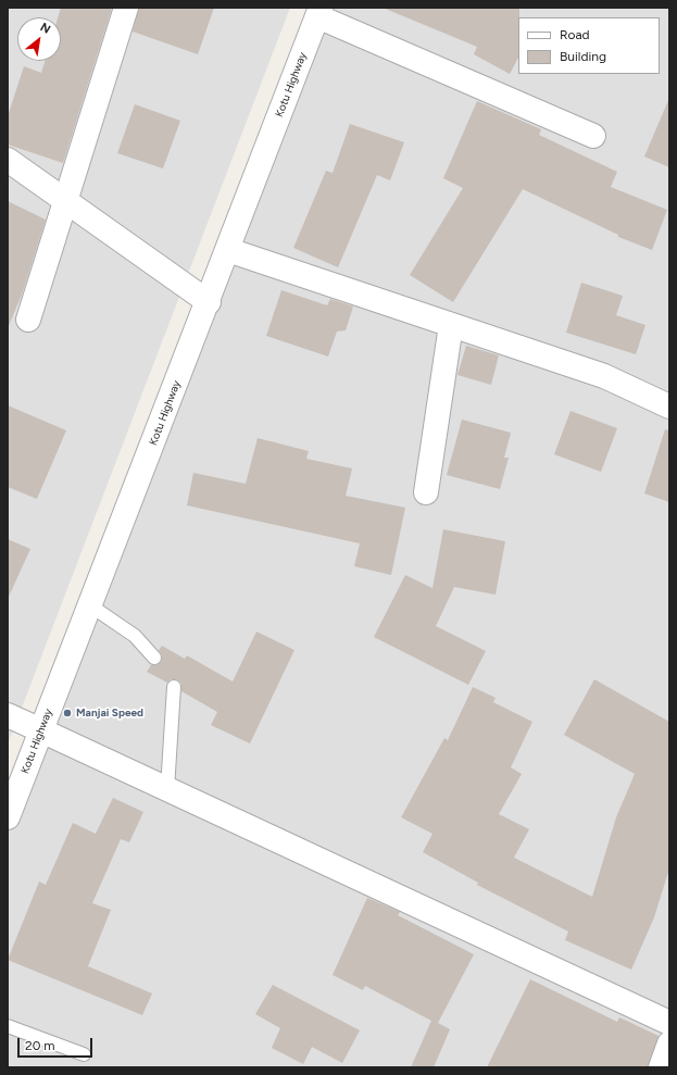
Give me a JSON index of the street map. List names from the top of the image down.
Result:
{
  "streets": {
    "street": ["Kotu Highway"]
  },
  "places": ["Manjai Speed"],
  "legend": ["Road", "Building"],
  "scale_bar": "20 m",
  "north": "top right"
}
